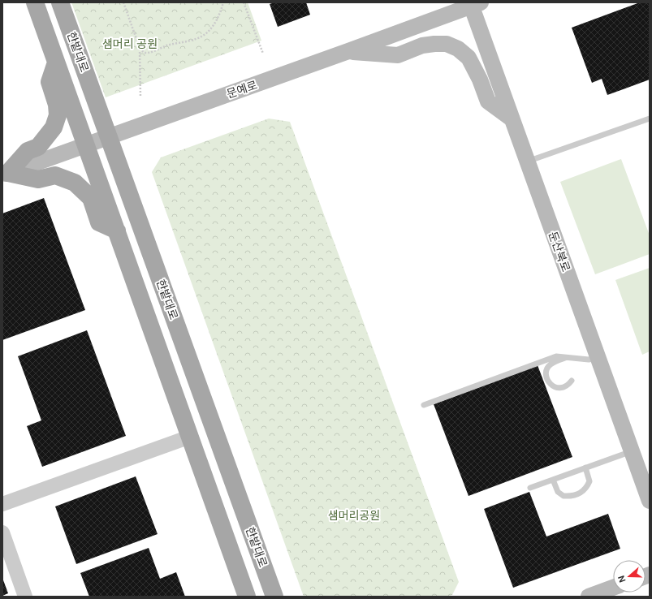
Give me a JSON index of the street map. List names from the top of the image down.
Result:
{
  "streets": {
    "main road": ["한밭대로", "문예로", "둔산북로"]
  },
  "crossings": [
    ["한밭대로", "문예로"],
    ["문예로", "둔산북로"]
  ],
  "parks": ["샘머리 공원", "샘머리공원"],
  "north": "left"
}
